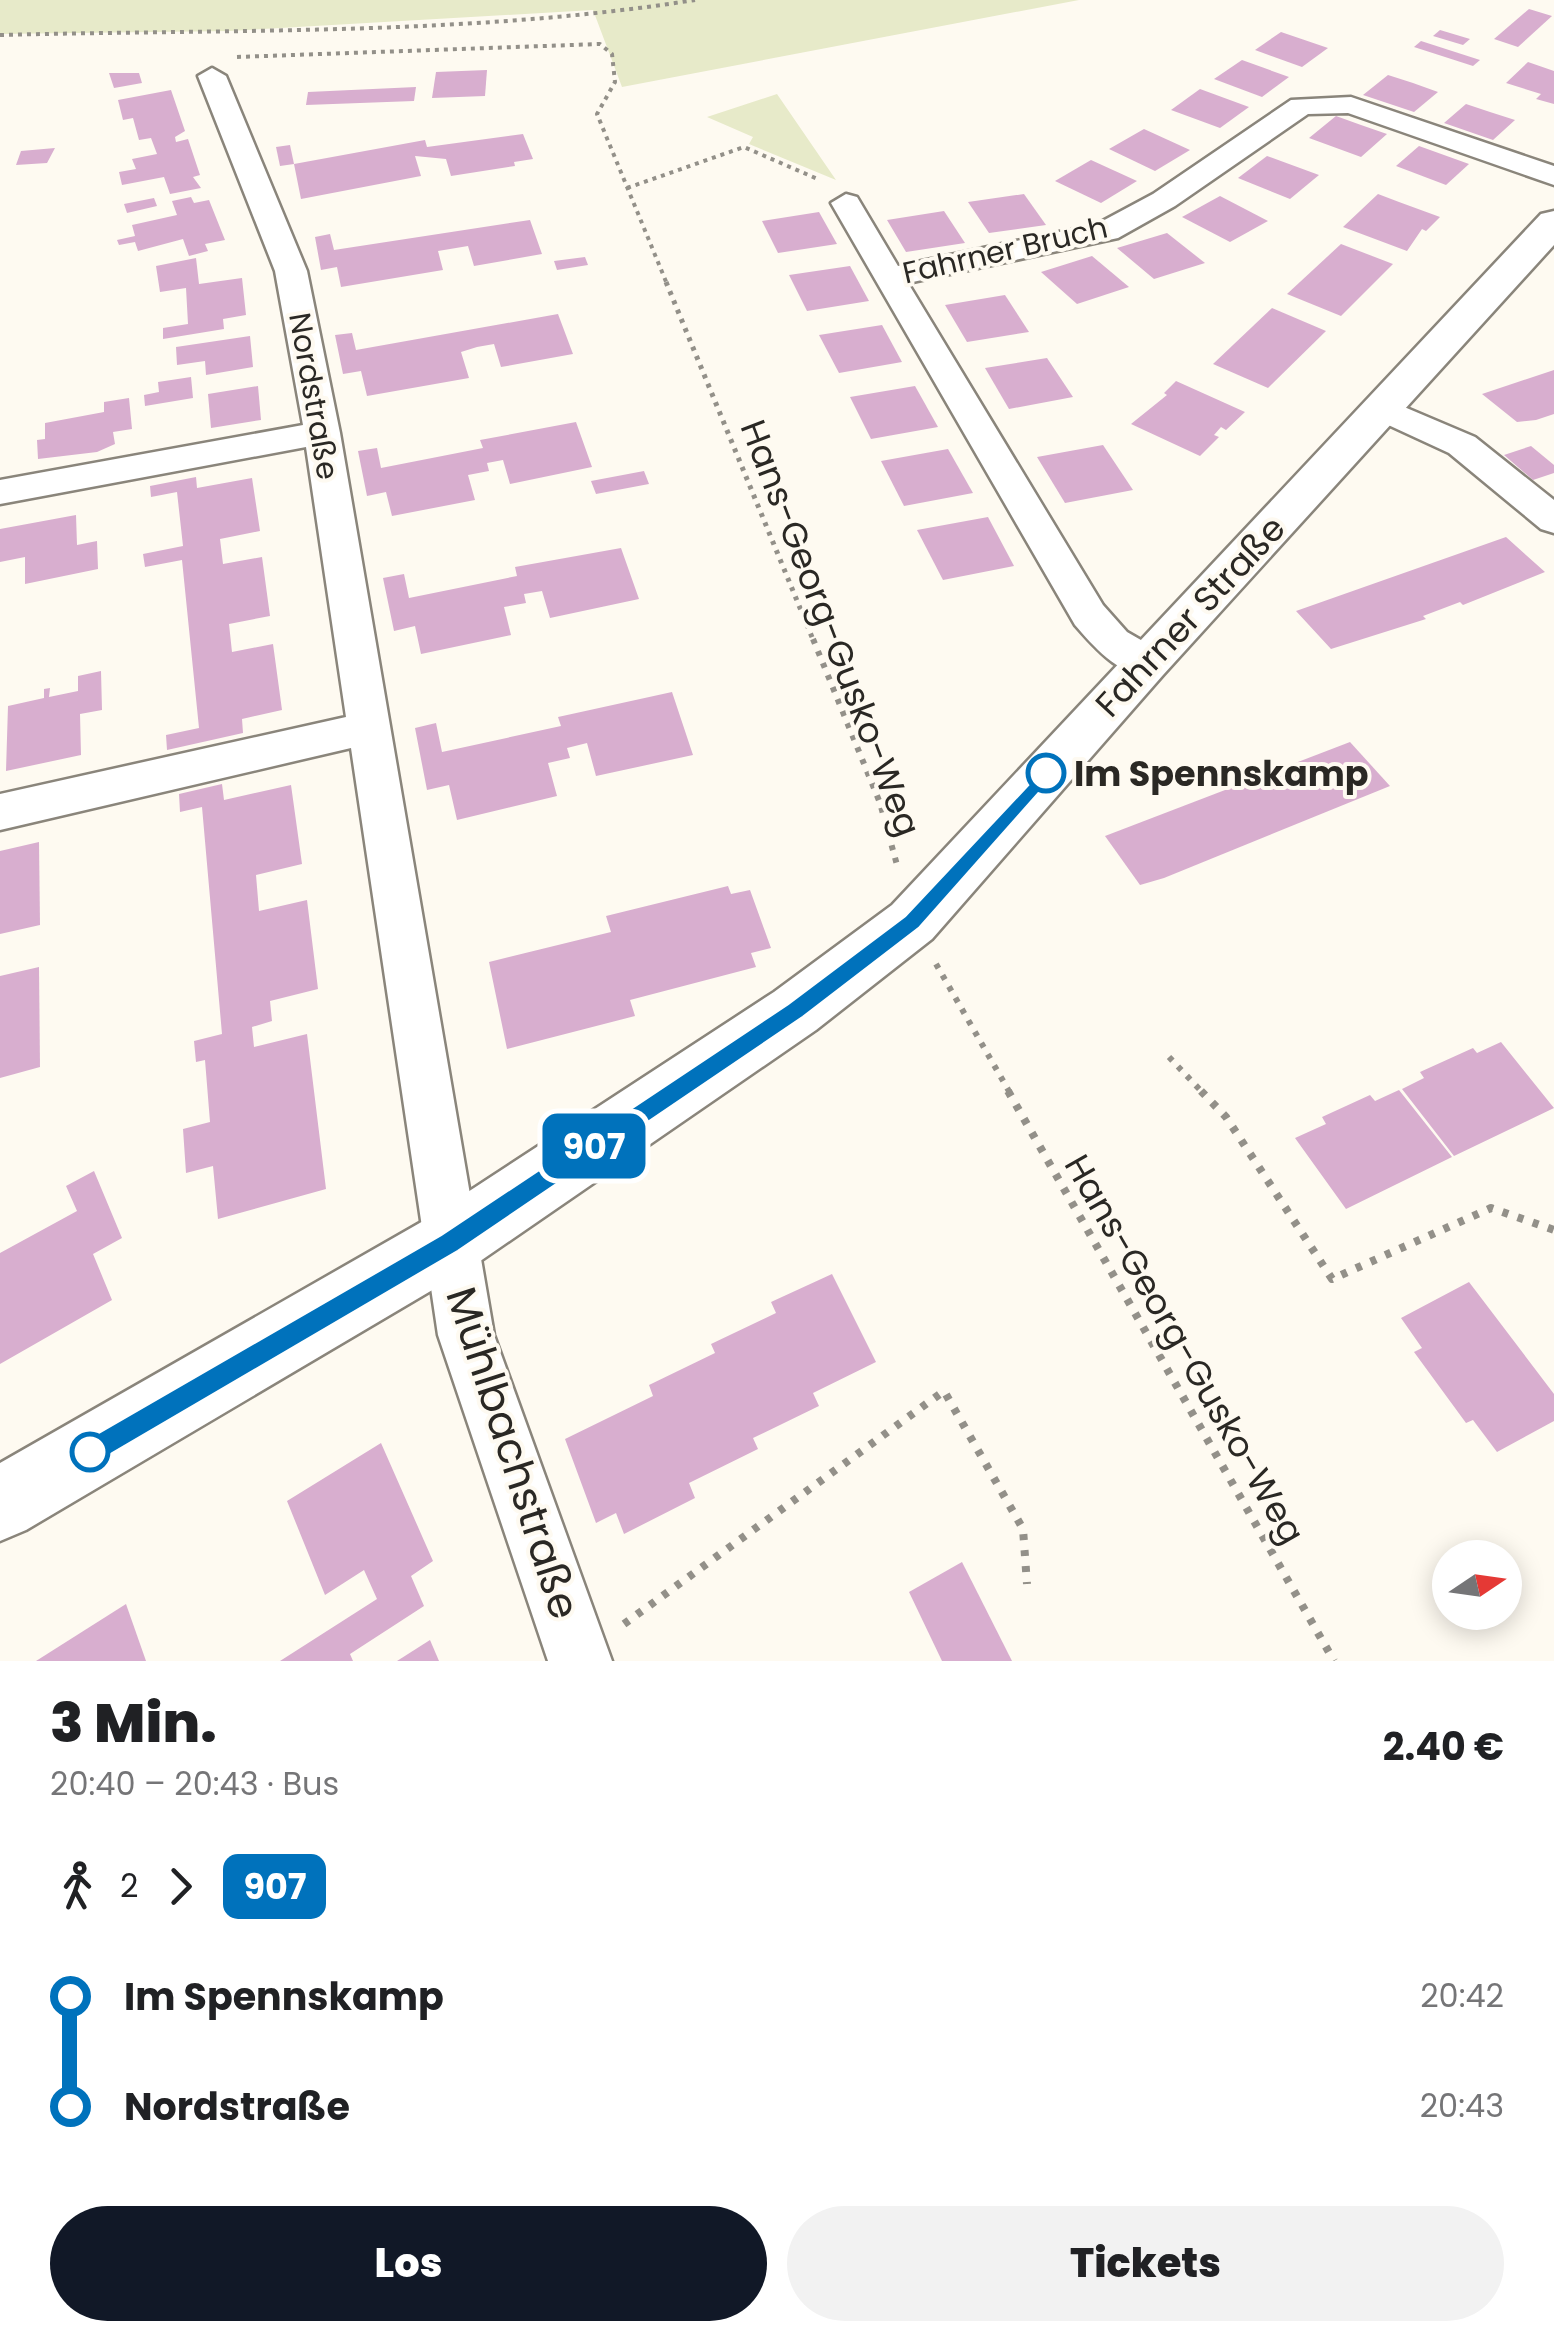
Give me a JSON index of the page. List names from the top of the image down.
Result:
{
  "streets": {
    "street": [
      "Fahrner Bruch",
      "Nordstraße",
      "Fahrner Straße",
      "Mühlbachstraße"
    ],
    "path": ["Hans-Georg-Gusko-Weg"]
  },
  "crossings": [
    ["Fahrner Bruch", "Fahrner Straße"],
    ["Nordstraße", "Fahrner Straße"],
    ["Nordstraße", "Hans-Georg-Gusko-Weg"],
    ["Nordstraße", "Mühlbachstraße"],
    ["Fahrner Straße", "Hans-Georg-Gusko-Weg"],
    ["Fahrner Straße", "Mühlbachstraße"]
  ],
  "places": ["Im Spennskamp"],
  "lines": ["bus line 907"],
  "north": "right",
  "page": {
    "on_map": "907",
    "heading": ["3 Min.", "20:40 – 20:43 · Bus", "2.40 €"],
    "legs": ["2", "907"],
    "list": [
      {
        "name": "Im Spennskamp",
        "value": "20:42"
      },
      {
        "name": "Nordstraße",
        "value": "20:43"
      }
    ],
    "buttons": ["Los", "Tickets"]
  }
}
